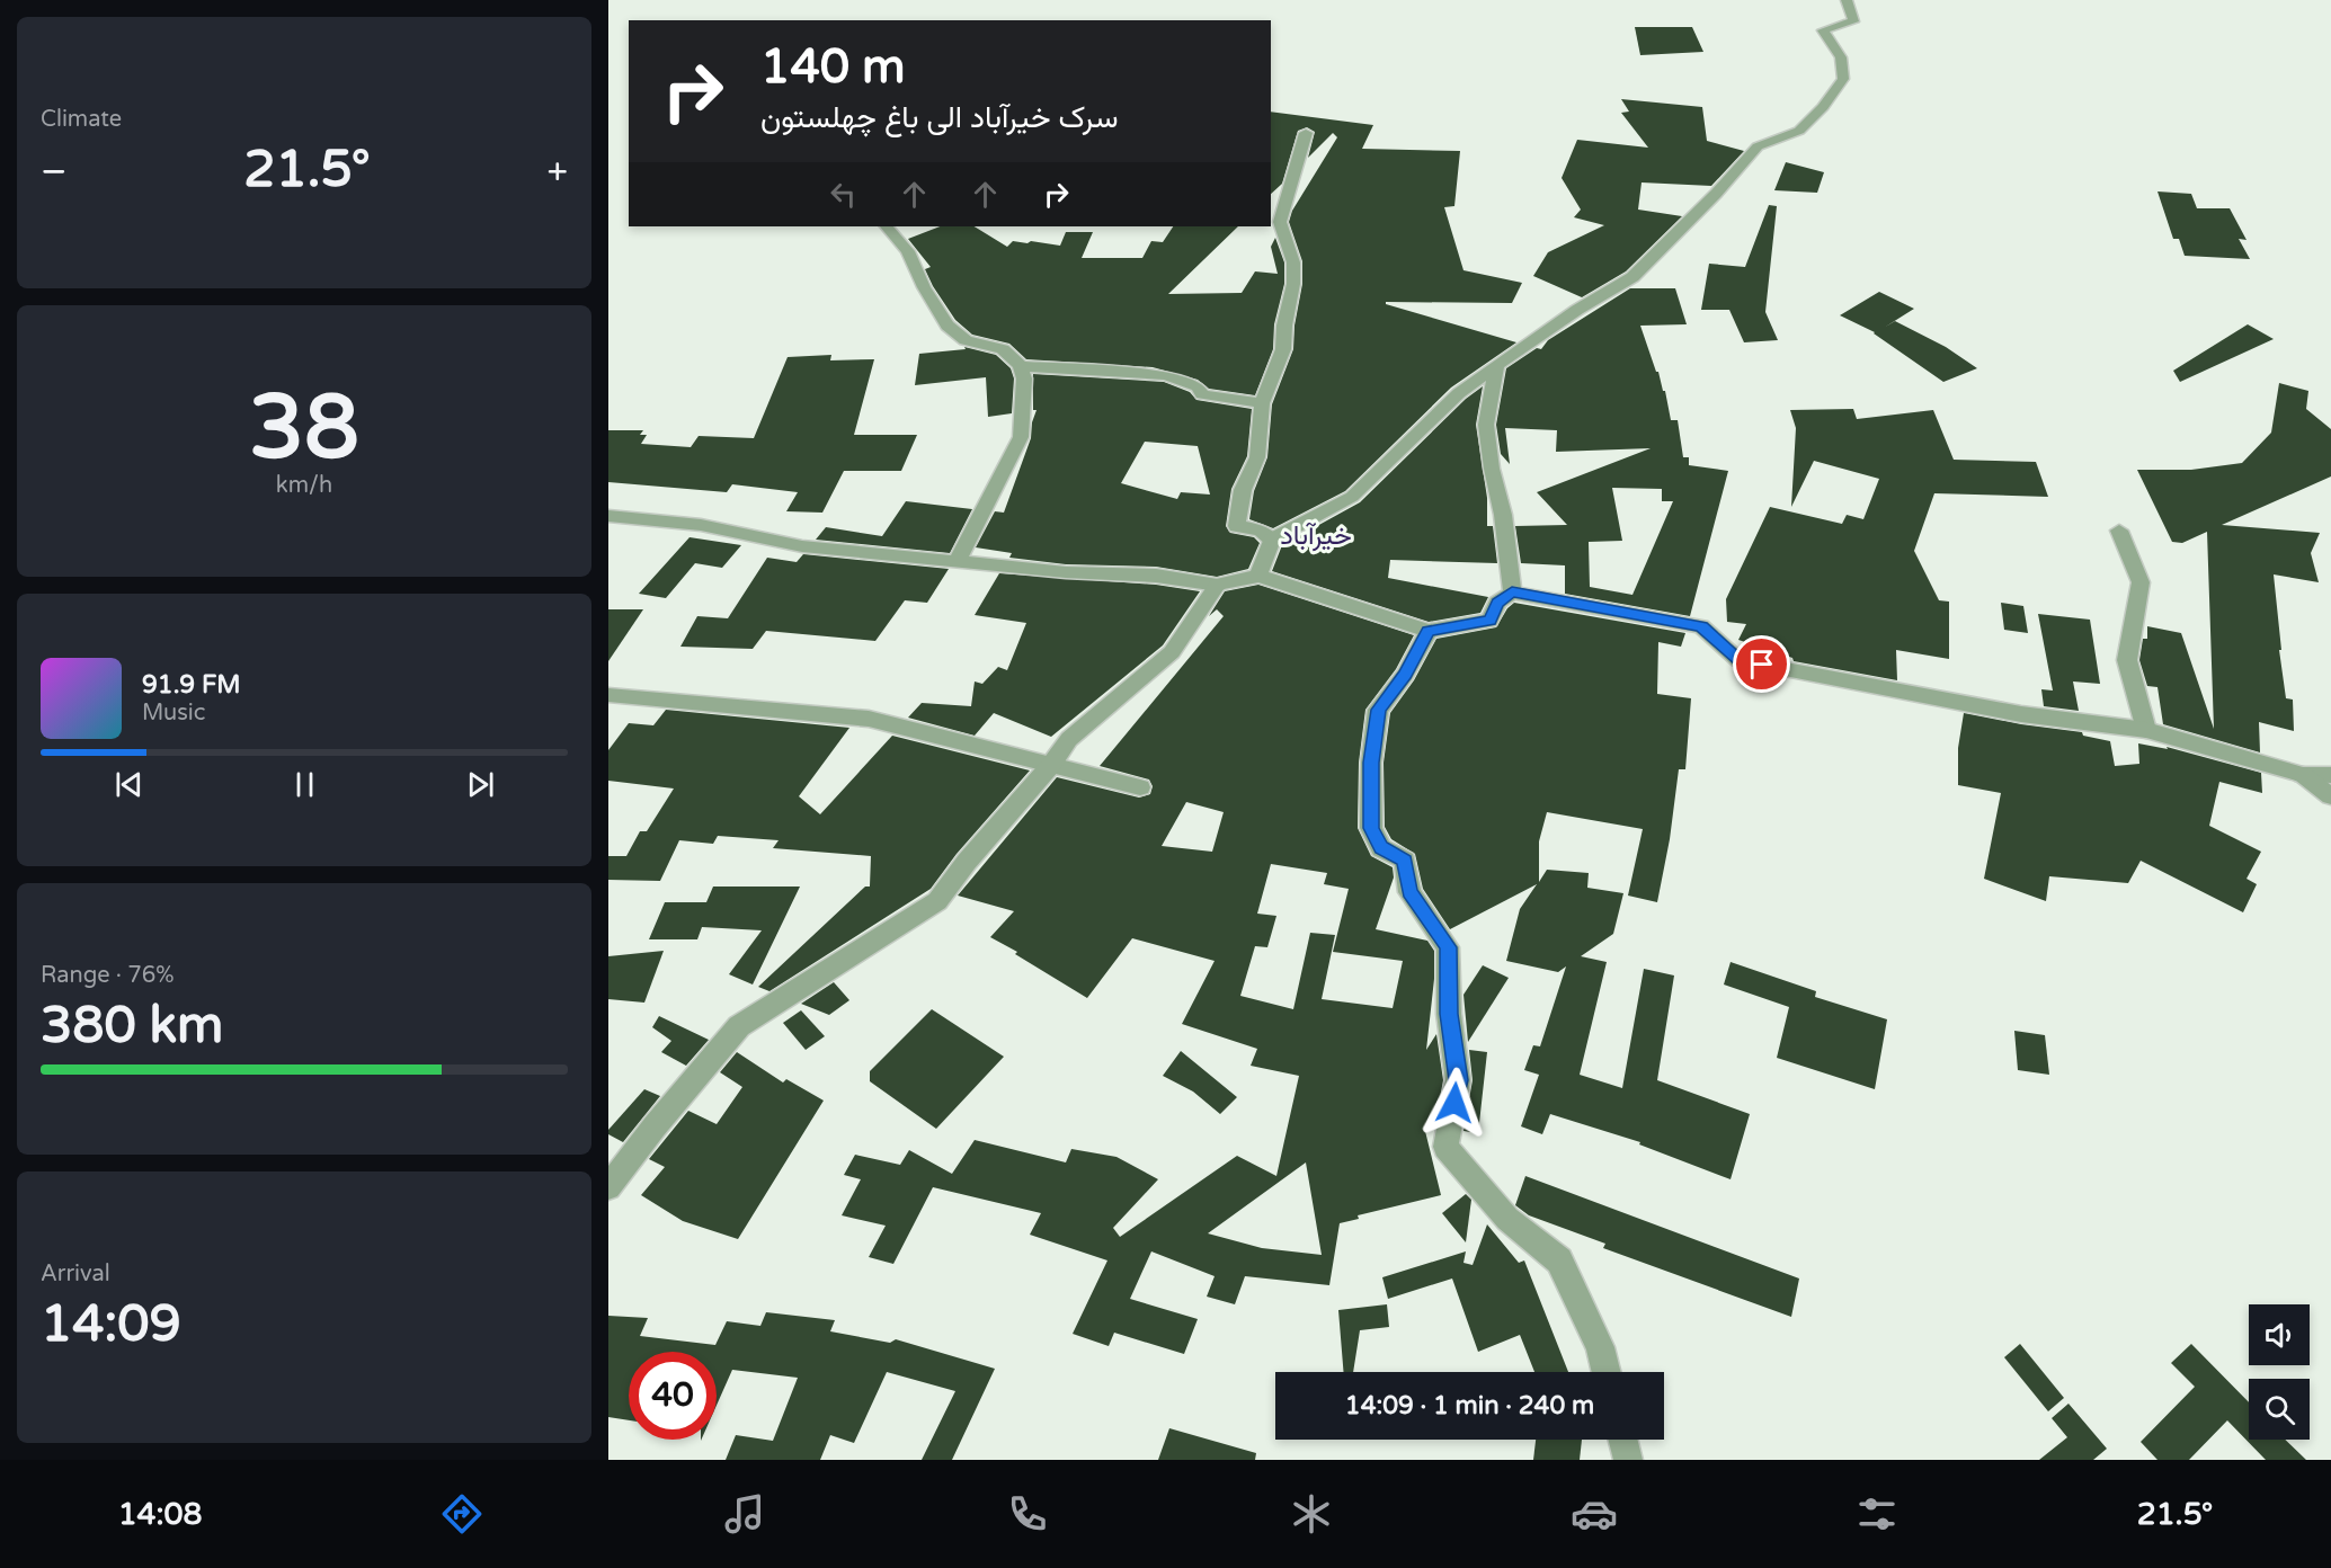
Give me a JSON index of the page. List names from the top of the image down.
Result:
{
  "districts": ["خیرآباد"],
  "page": {
    "tile": [
      "Climate",
      ["38", "km/h"],
      ["Range · 76%", "380 km"],
      ["Arrival", "14:09"]
    ],
    "turn": ["140 m", "سرک خیرآباد الی باغ چهلستون"],
    "heat": ["−", "21.5°", "+"],
    "song": ["91.9 FM", "Music"],
    "limit": "40",
    "trip": "14:09 · 1 min · 240 m",
    "tabs": ["14:08", "21.5°"]
  }
}
